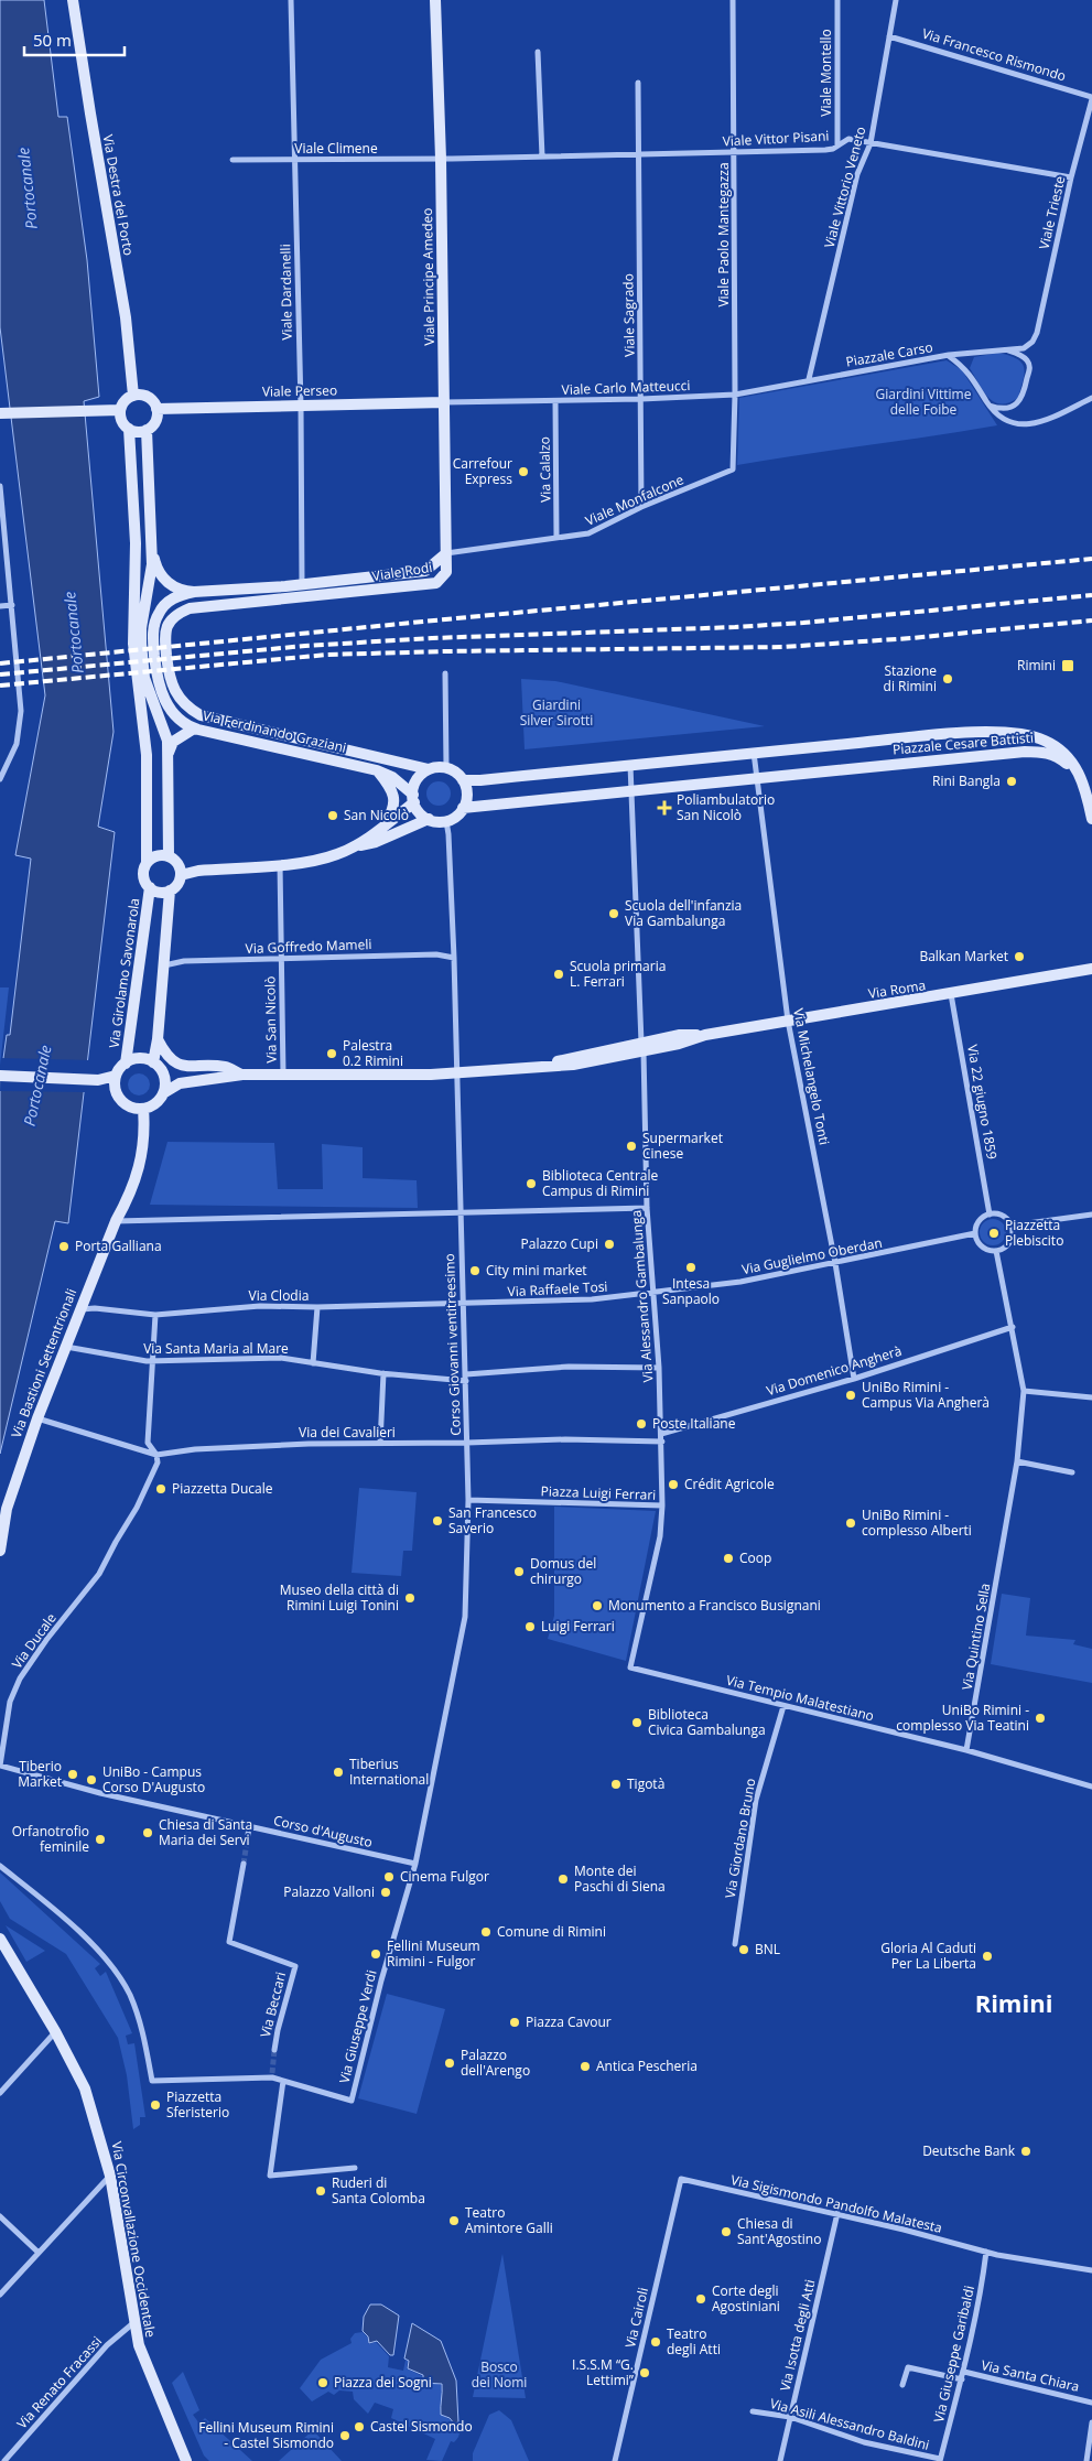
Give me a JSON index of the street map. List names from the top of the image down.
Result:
{
  "streets": {
    "street": [
      "Via Francesco Rismondo",
      "Viale Montello",
      "Viale Vittor Pisani",
      "Viale Climene",
      "Viale Vittorio Veneto",
      "Via Destra del Porto",
      "Viale Trieste",
      "Viale Paolo Mantegazza",
      "Viale Principe Amedeo",
      "Viale Dardanelli",
      "Viale Sagrado",
      "Piazzale Carso",
      "Viale Carlo Matteucci",
      "Viale Perseo",
      "Via Calalzo",
      "Viale Monfalcone",
      "Viale Rodi",
      "Via Ferdinando Graziani",
      "Piazzale Cesare Battisti",
      "Via Goffredo Mameli",
      "Via Girolamo Savonarola",
      "Via Roma",
      "Via San Nicolò",
      "Via Michelangelo Tonti",
      "Via 22 giugno 1859",
      "Via Guglielmo Oberdan",
      "Via Raffaele Tosi",
      "Via Clodia",
      "Via Alessandro Gambalunga",
      "Corso Giovanni ventitreesimo",
      "Via Santa Maria al Mare",
      "Via Bastioni Settentrionali",
      "Via Domenico Angherà",
      "Via dei Cavalieri",
      "Piazza Luigi Ferrari",
      "Via Quintino Sella",
      "Via Ducale",
      "Via Tempio Malatestiano",
      "Corso d'Augusto",
      "Via Giordano Bruno",
      "Via Beccari",
      "Via Giuseppe Verdi",
      "Via Sigismondo Pandolfo Malatesta",
      "Via Circonvallazione Occidentale",
      "Via Cairoli",
      "Via Isotta degli Atti",
      "Via Giuseppe Garibaldi",
      "Via Santa Chiara",
      "Via Renato Fracassi",
      "Via Asili Alessandro Baldini"
    ]
  },
  "crossings": [
    ["Via Francesco Rismondo", "Viale Vittorio Veneto"],
    ["Via Francesco Rismondo", "Viale Trieste"],
    ["Viale Montello", "Viale Vittor Pisani"],
    ["Viale Vittor Pisani", "Viale Climene"],
    ["Viale Vittor Pisani", "Viale Vittorio Veneto"],
    ["Viale Vittor Pisani", "Viale Trieste"],
    ["Viale Vittor Pisani", "Viale Paolo Mantegazza"],
    ["Viale Vittor Pisani", "Viale Principe Amedeo"],
    ["Viale Vittor Pisani", "Viale Sagrado"],
    ["Viale Climene", "Viale Principe Amedeo"],
    ["Viale Climene", "Viale Dardanelli"],
    ["Viale Vittorio Veneto", "Piazzale Carso"],
    ["Viale Vittorio Veneto", "Viale Carlo Matteucci"],
    ["Via Destra del Porto", "Viale Perseo"],
    ["Viale Trieste", "Piazzale Carso"],
    ["Viale Paolo Mantegazza", "Viale Carlo Matteucci"],
    ["Viale Paolo Mantegazza", "Viale Monfalcone"],
    ["Viale Principe Amedeo", "Viale Carlo Matteucci"],
    ["Viale Principe Amedeo", "Viale Perseo"],
    ["Viale Principe Amedeo", "Viale Monfalcone"],
    ["Viale Principe Amedeo", "Viale Rodi"],
    ["Viale Dardanelli", "Viale Perseo"],
    ["Viale Dardanelli", "Viale Rodi"],
    ["Viale Sagrado", "Viale Carlo Matteucci"],
    ["Viale Sagrado", "Viale Monfalcone"],
    ["Piazzale Carso", "Viale Carlo Matteucci"],
    ["Viale Carlo Matteucci", "Viale Perseo"],
    ["Viale Carlo Matteucci", "Via Calalzo"],
    ["Via Calalzo", "Viale Monfalcone"],
    ["Viale Monfalcone", "Viale Rodi"],
    ["Viale Rodi", "Via Ferdinando Graziani"],
    ["Via Ferdinando Graziani", "Piazzale Cesare Battisti"],
    ["Via Ferdinando Graziani", "Corso Giovanni ventitreesimo"],
    ["Piazzale Cesare Battisti", "Via Michelangelo Tonti"],
    ["Piazzale Cesare Battisti", "Via Alessandro Gambalunga"],
    ["Piazzale Cesare Battisti", "Corso Giovanni ventitreesimo"],
    ["Via Goffredo Mameli", "Via San Nicolò"],
    ["Via Goffredo Mameli", "Corso Giovanni ventitreesimo"],
    ["Via Girolamo Savonarola", "Via Bastioni Settentrionali"],
    ["Via Roma", "Via San Nicolò"],
    ["Via Roma", "Via Michelangelo Tonti"],
    ["Via Roma", "Via 22 giugno 1859"],
    ["Via Roma", "Via Alessandro Gambalunga"],
    ["Via Roma", "Corso Giovanni ventitreesimo"],
    ["Via Michelangelo Tonti", "Via Guglielmo Oberdan"],
    ["Via Michelangelo Tonti", "Via Domenico Angherà"],
    ["Via 22 giugno 1859", "Via Guglielmo Oberdan"],
    ["Via Guglielmo Oberdan", "Via Raffaele Tosi"],
    ["Via Guglielmo Oberdan", "Via Alessandro Gambalunga"],
    ["Via Raffaele Tosi", "Via Clodia"],
    ["Via Raffaele Tosi", "Via Alessandro Gambalunga"],
    ["Via Raffaele Tosi", "Corso Giovanni ventitreesimo"],
    ["Via Clodia", "Corso Giovanni ventitreesimo"],
    ["Via Clodia", "Via Bastioni Settentrionali"],
    ["Via Alessandro Gambalunga", "Via Santa Maria al Mare"],
    ["Via Alessandro Gambalunga", "Via Domenico Angherà"],
    ["Via Alessandro Gambalunga", "Via dei Cavalieri"],
    ["Via Alessandro Gambalunga", "Piazza Luigi Ferrari"],
    ["Corso Giovanni ventitreesimo", "Via Santa Maria al Mare"],
    ["Corso Giovanni ventitreesimo", "Via dei Cavalieri"],
    ["Corso Giovanni ventitreesimo", "Piazza Luigi Ferrari"],
    ["Corso Giovanni ventitreesimo", "Corso d'Augusto"],
    ["Corso Giovanni ventitreesimo", "Via Giuseppe Verdi"],
    ["Via Santa Maria al Mare", "Via Bastioni Settentrionali"],
    ["Via Bastioni Settentrionali", "Via dei Cavalieri"],
    ["Via dei Cavalieri", "Via Ducale"],
    ["Piazza Luigi Ferrari", "Via Tempio Malatestiano"],
    ["Via Quintino Sella", "Via Tempio Malatestiano"],
    ["Via Ducale", "Corso d'Augusto"],
    ["Via Tempio Malatestiano", "Via Giordano Bruno"],
    ["Corso d'Augusto", "Via Giuseppe Verdi"],
    ["Via Sigismondo Pandolfo Malatesta", "Via Cairoli"],
    ["Via Sigismondo Pandolfo Malatesta", "Via Isotta degli Atti"],
    ["Via Sigismondo Pandolfo Malatesta", "Via Giuseppe Garibaldi"],
    ["Via Circonvallazione Occidentale", "Via Renato Fracassi"],
    ["Via Isotta degli Atti", "Via Asili Alessandro Baldini"],
    ["Via Giuseppe Garibaldi", "Via Santa Chiara"],
    ["Via Giuseppe Garibaldi", "Via Asili Alessandro Baldini"]
  ],
  "districts": ["Rimini"],
  "water": ["Portocanale"],
  "parks": ["Giardini Vittime delle Foibe", "Giardini Silver Sirotti", "Bosco dei Nomi"],
  "places": {
    "other": [
      "Carrefour Express",
      "Stazione di Rimini",
      "Rini Bangla",
      "San Nicolò",
      "Scuola dell'infanzia Via Gambalunga",
      "Balkan Market",
      "Scuola primaria L. Ferrari",
      "Palestra 0.2 Rimini",
      "Supermarket Cinese",
      "Biblioteca Centrale Campus di Rimini",
      "Piazzetta Plebiscito",
      "Palazzo Cupi",
      "Porta Galliana",
      "Intesa Sanpaolo",
      "City mini market",
      "UniBo Rimini - Campus Via Angherà",
      "Poste Italiane",
      "Crédit Agricole",
      "Piazzetta Ducale",
      "San Francesco Saverio",
      "UniBo Rimini - complesso Alberti",
      "Coop",
      "Domus del chirurgo",
      "Museo della città di Rimini Luigi Tonini",
      "Monumento a Francisco Busignani",
      "Luigi Ferrari",
      "UniBo Rimini - complesso Via Teatini",
      "Biblioteca Civica Gambalunga",
      "Tiberius International",
      "Tiberio Market",
      "UniBo - Campus Corso D'Augusto",
      "Tigotà",
      "Chiesa di Santa Maria dei Servi",
      "Orfanotrofio feminile",
      "Cinema Fulgor",
      "Monte dei Paschi di Siena",
      "Palazzo Valloni",
      "Comune di Rimini",
      "BNL",
      "Fellini Museum Rimini - Fulgor",
      "Gloria Al Caduti Per La Liberta",
      "Piazza Cavour",
      "Palazzo dell'Arengo",
      "Antica Pescheria",
      "Piazzetta Sferisterio",
      "Deutsche Bank",
      "Ruderi di Santa Colomba",
      "Teatro Amintore Galli",
      "Chiesa di Sant'Agostino",
      "Corte degli Agostiniani",
      "Teatro degli Atti",
      "I.S.S.M “G. Lettimi”",
      "Piazza dei Sogni",
      "Castel Sismondo",
      "Fellini Museum Rimini - Castel Sismondo"
    ],
    "transit": ["Rimini"],
    "health": ["Poliambulatorio San Nicolò"]
  },
  "scale_bar": "50 m"
}
